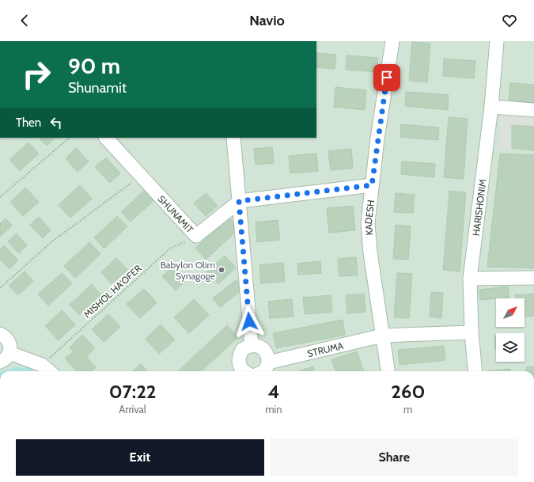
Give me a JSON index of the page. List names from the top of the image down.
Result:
{
  "streets": {
    "street": [
      "HARISHONIM",
      "SHUNAMIT",
      "KADESH",
      "STRUMA"
    ],
    "path": ["MISHOL HA'OFER"]
  },
  "crossings": [
    ["HARISHONIM", "STRUMA"],
    ["SHUNAMIT", "MISHOL HA'OFER"],
    ["KADESH", "STRUMA"]
  ],
  "places": ["Babylon Olim Synagoge"],
  "north": "top right",
  "page": {
    "header": "Navio",
    "turn": ["90 m", "Shunamit"],
    "then": "Then",
    "eta": [
      "07:22",
      "Arrival",
      "4",
      "min",
      "260",
      "m"
    ],
    "buttons": ["Exit", "Share"]
  }
}
